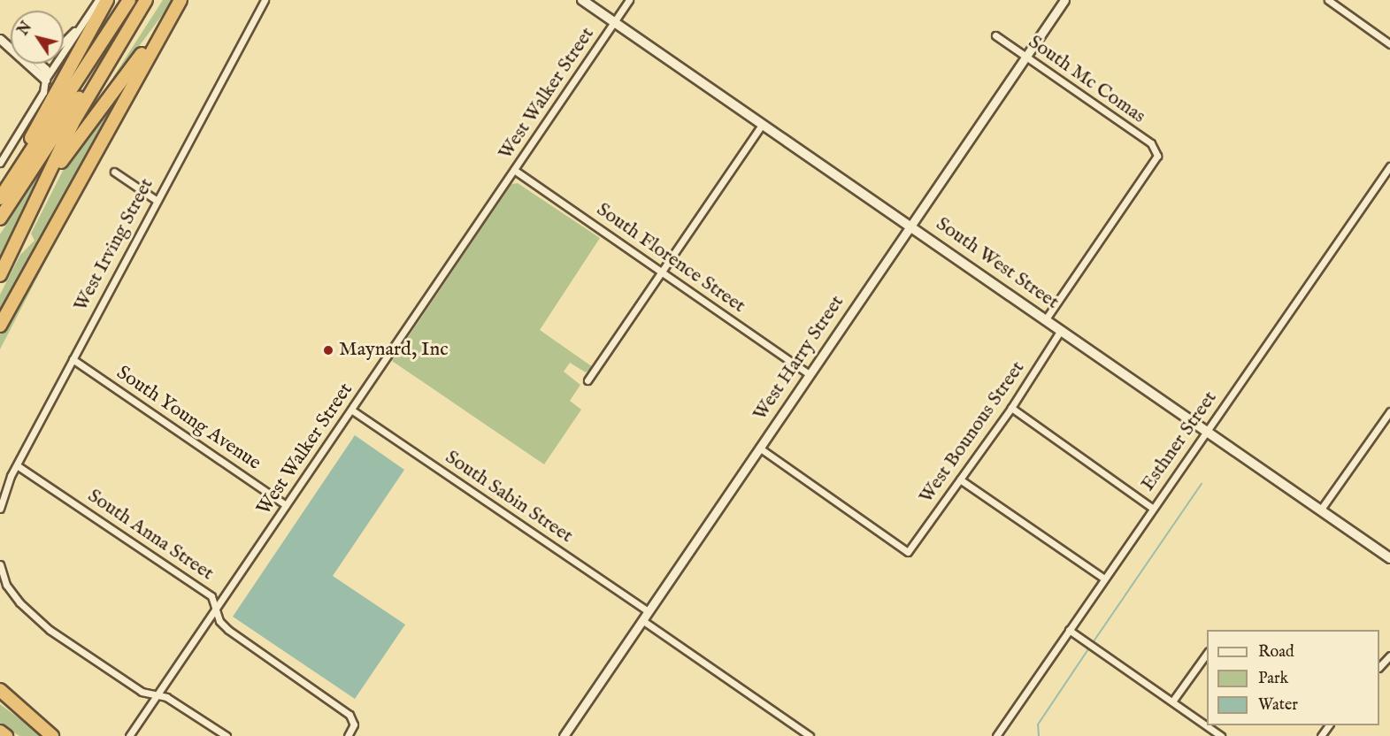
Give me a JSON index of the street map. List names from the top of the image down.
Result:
{
  "streets": {
    "main road": ["South West Street"],
    "street": [
      "South Mc Comas",
      "West Walker Street",
      "West Irving Street",
      "South Florence Street",
      "West Harry Street",
      "South Young Avenue",
      "West Bounous Street",
      "Esthner Street",
      "South Sabin Street",
      "South Anna Street"
    ]
  },
  "crossings": [
    ["South Mc Comas", "South West Street"],
    ["South Mc Comas", "West Harry Street"],
    ["West Walker Street", "South Florence Street"],
    ["West Walker Street", "South West Street"],
    ["West Walker Street", "South Young Avenue"],
    ["West Walker Street", "South Sabin Street"],
    ["West Walker Street", "South Anna Street"],
    ["West Irving Street", "South Young Avenue"],
    ["West Irving Street", "South Anna Street"],
    ["South Florence Street", "West Harry Street"],
    ["South West Street", "West Harry Street"],
    ["South West Street", "West Bounous Street"],
    ["South West Street", "Esthner Street"],
    ["West Harry Street", "West Bounous Street"],
    ["West Harry Street", "South Sabin Street"]
  ],
  "places": ["Maynard, Inc"],
  "legend": ["Road", "Park", "Water"],
  "north": "top left"
}
